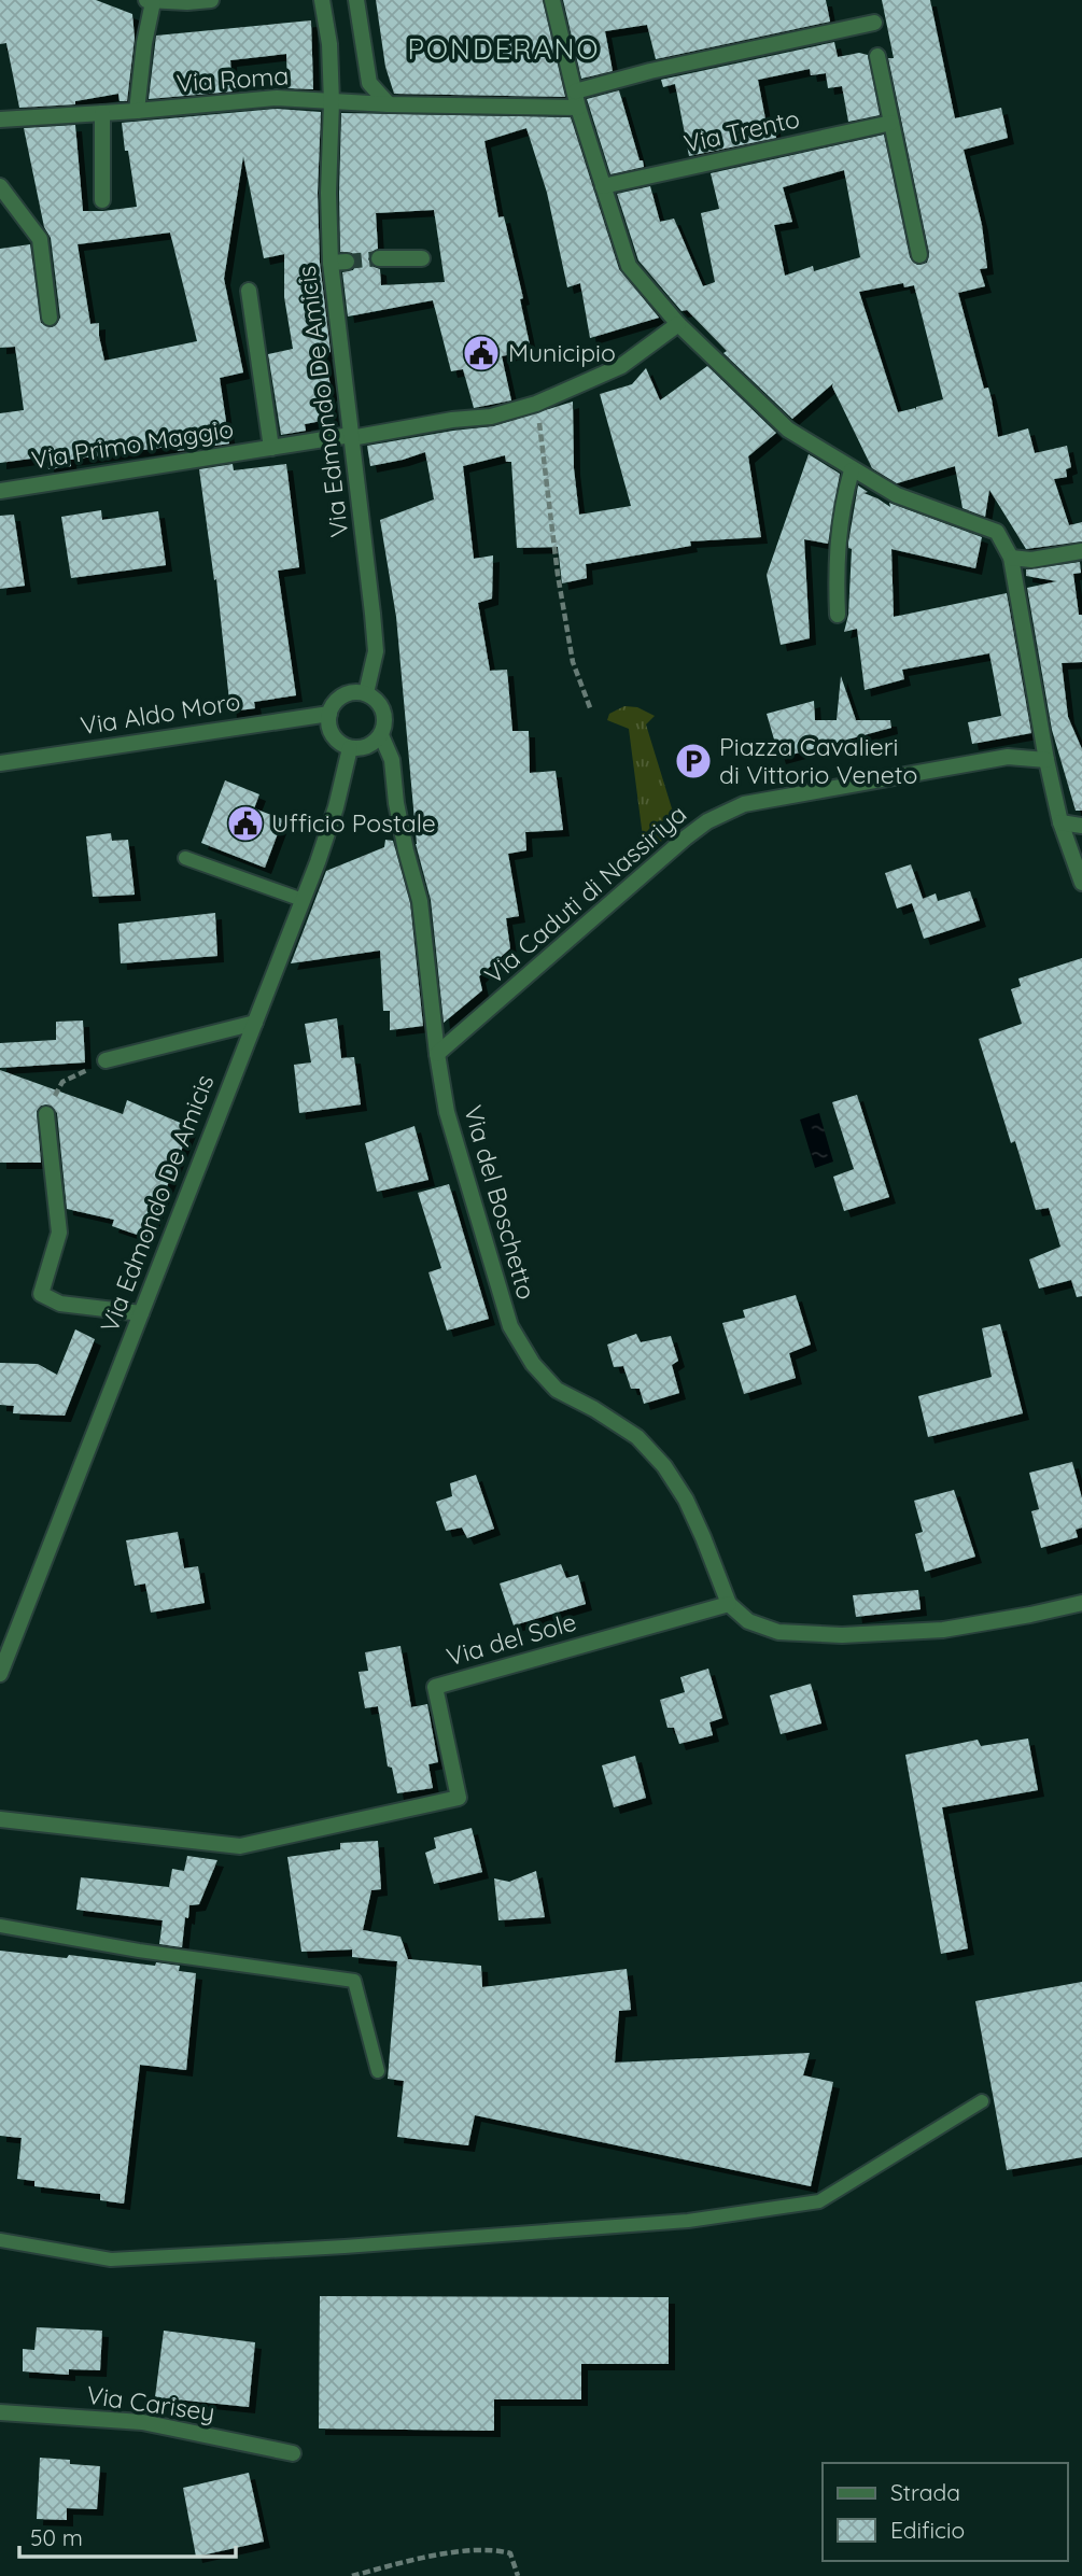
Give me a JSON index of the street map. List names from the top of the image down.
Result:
{
  "streets": {
    "street": [
      "Via Roma",
      "Via Trento",
      "Via Edmondo De Amicis",
      "Via Primo Maggio",
      "Via Aldo Moro",
      "Via Caduti di Nassiriya",
      "Via del Boschetto",
      "Via del Sole",
      "Via Carisey"
    ]
  },
  "crossings": [
    ["Via Roma", "Via Edmondo De Amicis"],
    ["Via Edmondo De Amicis", "Via Primo Maggio"],
    ["Via Edmondo De Amicis", "Via Aldo Moro"],
    ["Via Edmondo De Amicis", "Via del Boschetto"],
    ["Via Aldo Moro", "Via del Boschetto"],
    ["Via Caduti di Nassiriya", "Via del Boschetto"],
    ["Via del Boschetto", "Via del Sole"]
  ],
  "districts": ["PONDERANO"],
  "places": {
    "public building": ["Municipio", "Ufficio Postale"],
    "parking": ["Piazza Cavalieri di Vittorio Veneto"]
  },
  "legend": ["Strada", "Edificio"],
  "scale_bar": "50 m"
}
